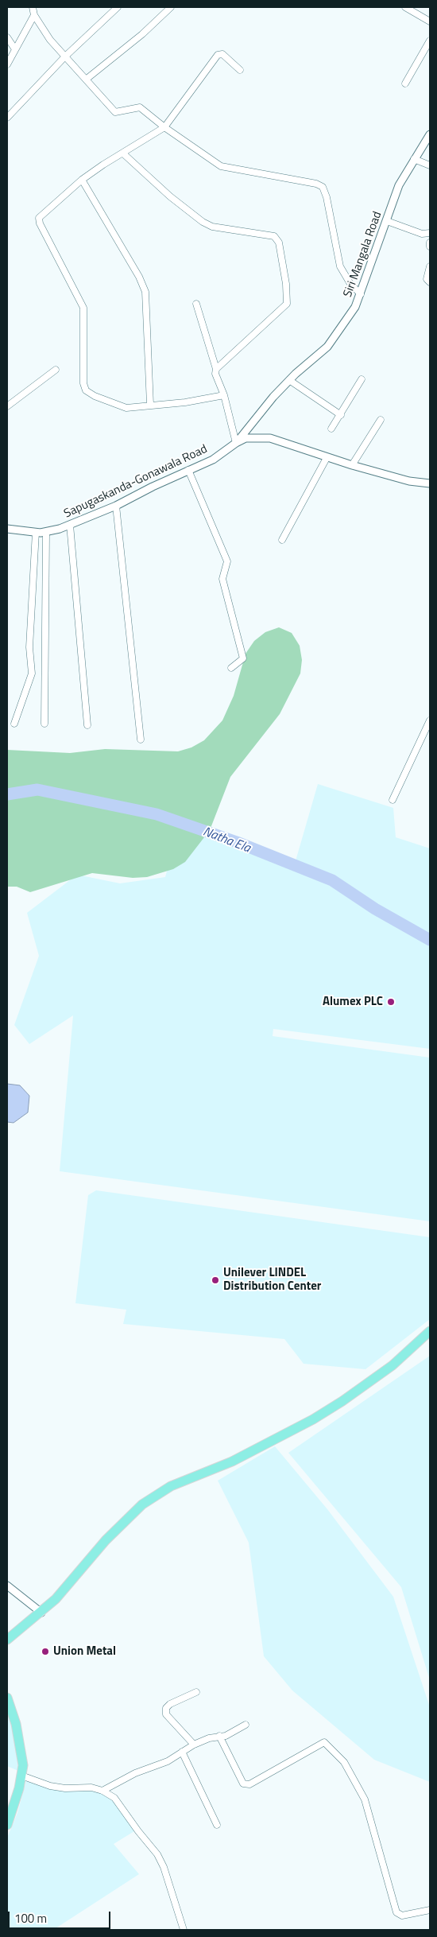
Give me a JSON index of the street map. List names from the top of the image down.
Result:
{
  "streets": {
    "street": ["Siri Mangala Road", "Sapugaskanda-Gonawala Road"]
  },
  "crossings": [
    ["Siri Mangala Road", "Sapugaskanda-Gonawala Road"]
  ],
  "water": ["Natha Ela"],
  "places": ["Alumex PLC", "Unilever LINDEL Distribution Center", "Union Metal"],
  "scale_bar": "100 m"
}
